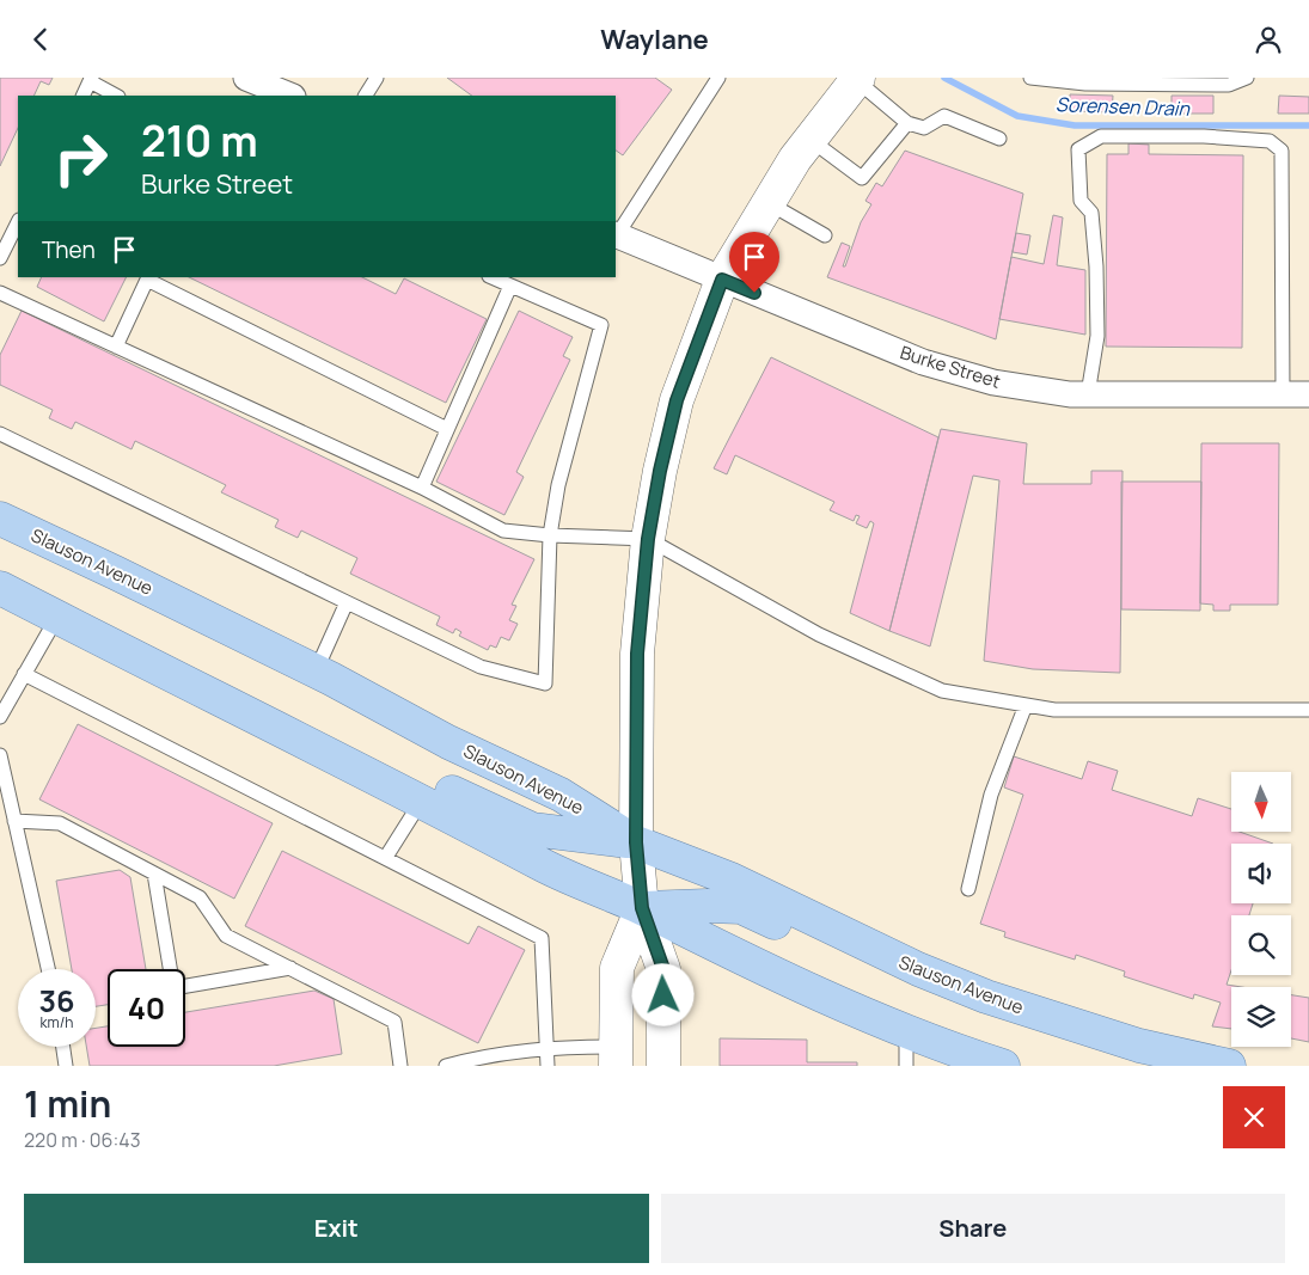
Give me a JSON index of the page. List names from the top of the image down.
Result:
{
  "streets": {
    "main road": ["Slauson Avenue"],
    "street": ["Burke Street"]
  },
  "water": ["Sorensen Drain"],
  "north": "bottom",
  "page": {
    "header": "Waylane",
    "turn": ["210 m", "Burke Street"],
    "then": "Then",
    "speed": "36 km/h",
    "limit": "40",
    "heading": ["1 min", "220 m · 06:43"],
    "buttons": ["Exit", "Share"]
  }
}
